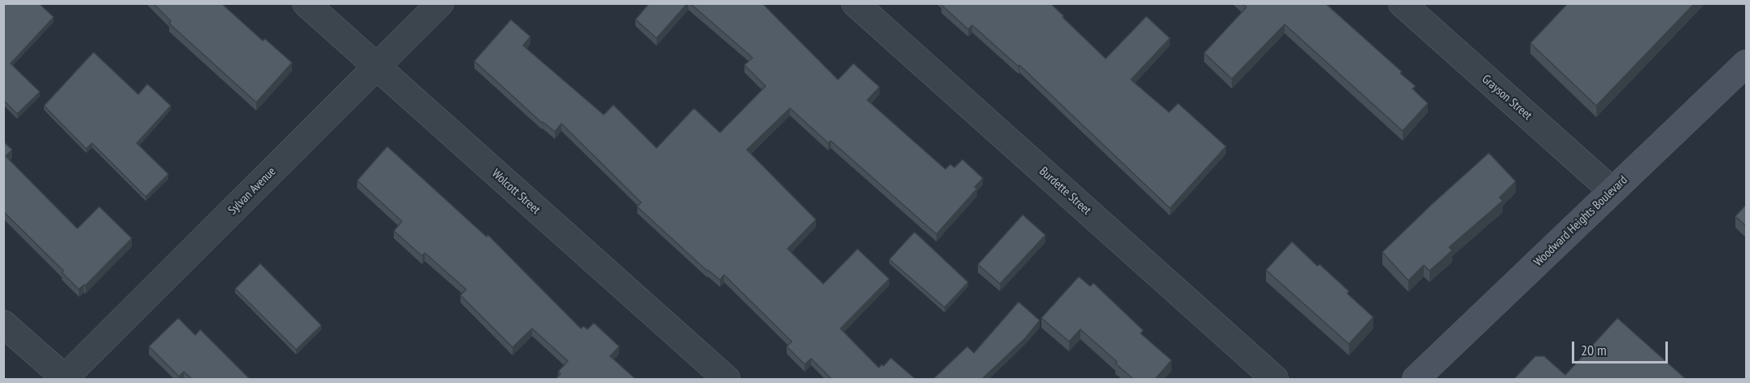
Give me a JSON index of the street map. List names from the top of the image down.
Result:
{
  "streets": {
    "street": [
      "Grayson Street",
      "Sylvan Avenue",
      "Burdette Street",
      "Wolcott Street",
      "Woodward Heights Boulevard"
    ]
  },
  "crossings": [
    ["Grayson Street", "Woodward Heights Boulevard"],
    ["Sylvan Avenue", "Wolcott Street"]
  ],
  "scale_bar": "20 m"
}
